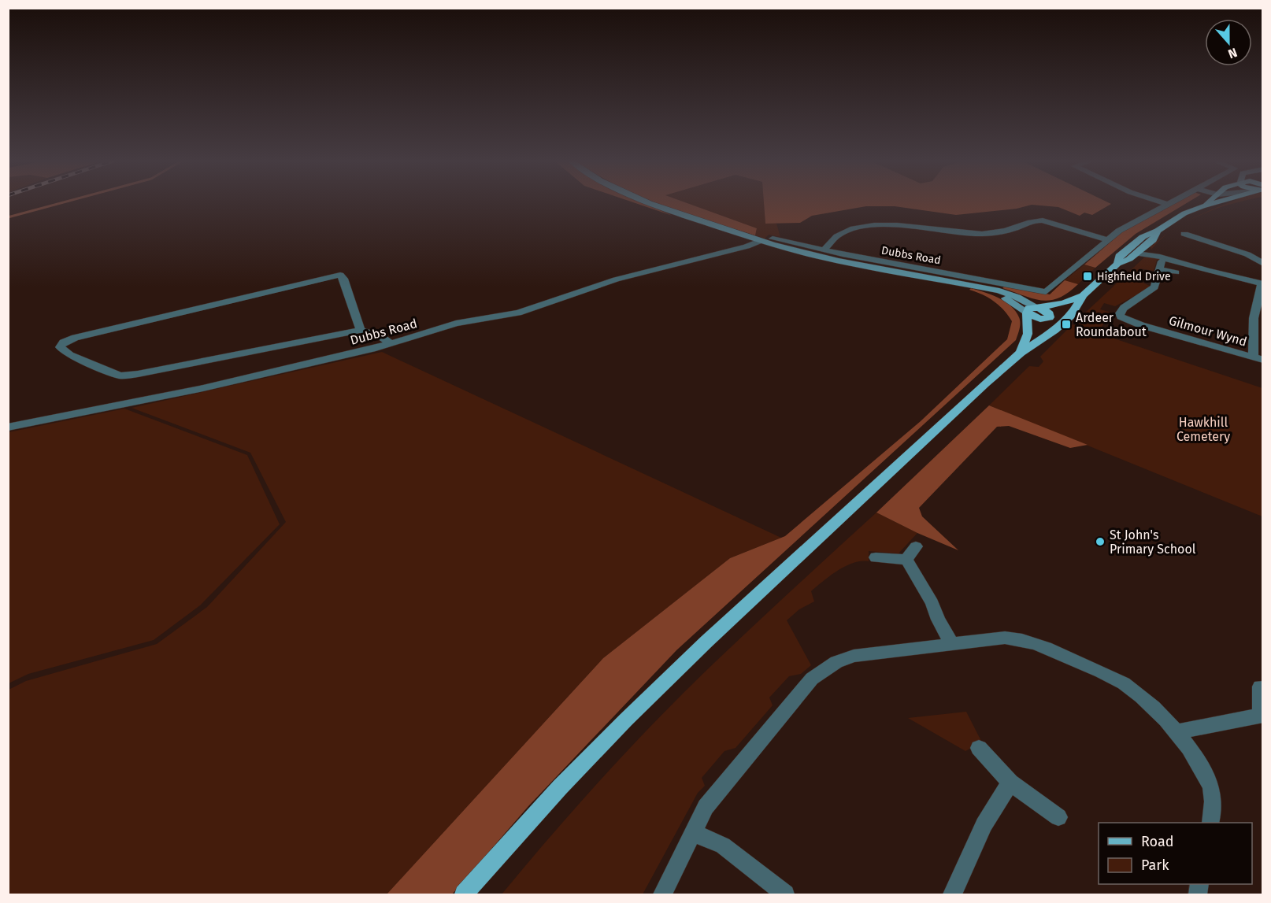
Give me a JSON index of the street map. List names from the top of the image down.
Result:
{
  "streets": {
    "street": ["Dubbs Road", "Gilmour Wynd"]
  },
  "parks": ["Hawkhill Cemetery"],
  "places": {
    "transit": ["Highfield Drive", "Ardeer Roundabout"],
    "other": ["St John's Primary School"]
  },
  "legend": ["Road", "Park"],
  "north": "bottom"
}
